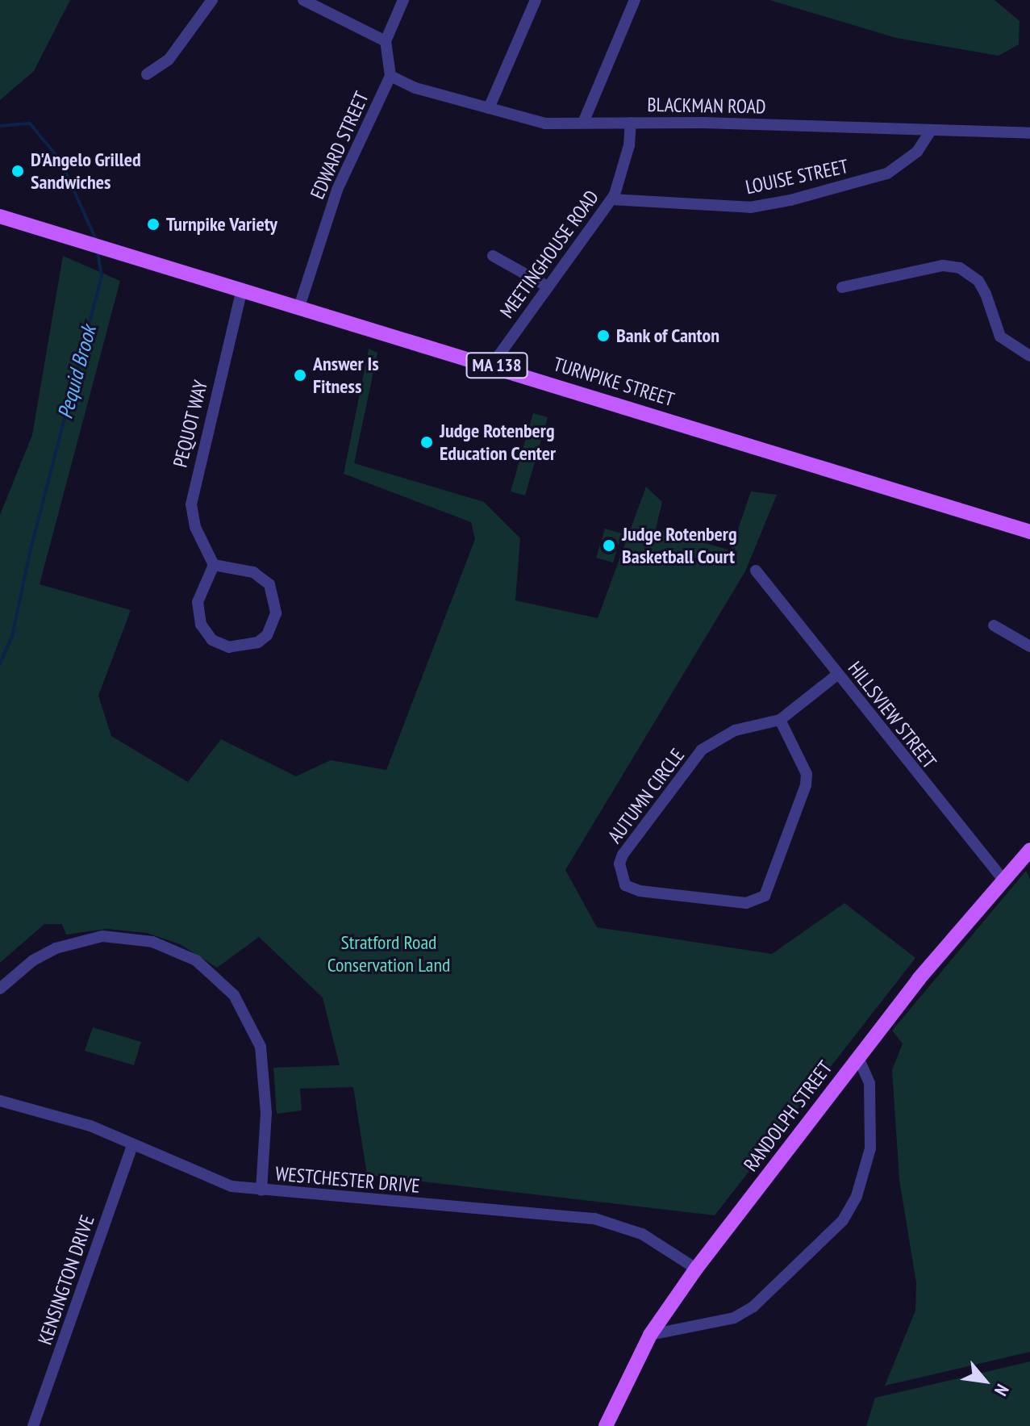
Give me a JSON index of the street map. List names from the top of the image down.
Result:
{
  "streets": {
    "main road": ["MA 138", "TURNPIKE STREET", "RANDOLPH STREET"],
    "street": [
      "BLACKMAN ROAD",
      "EDWARD STREET",
      "LOUISE STREET",
      "MEETINGHOUSE ROAD",
      "PEQUOT WAY",
      "HILLSVIEW STREET",
      "AUTUMN CIRCLE",
      "WESTCHESTER DRIVE",
      "KENSINGTON DRIVE"
    ]
  },
  "crossings": [
    ["BLACKMAN ROAD", "EDWARD STREET"],
    ["BLACKMAN ROAD", "LOUISE STREET"],
    ["BLACKMAN ROAD", "MEETINGHOUSE ROAD"],
    ["EDWARD STREET", "TURNPIKE STREET"],
    ["LOUISE STREET", "MEETINGHOUSE ROAD"],
    ["MEETINGHOUSE ROAD", "TURNPIKE STREET"],
    ["TURNPIKE STREET", "PEQUOT WAY"],
    ["HILLSVIEW STREET", "AUTUMN CIRCLE"],
    ["HILLSVIEW STREET", "RANDOLPH STREET"],
    ["RANDOLPH STREET", "WESTCHESTER DRIVE"],
    ["WESTCHESTER DRIVE", "KENSINGTON DRIVE"]
  ],
  "water": ["Pequid Brook"],
  "parks": ["Stratford Road Conservation Land"],
  "places": [
    "D'Angelo Grilled Sandwiches",
    "Turnpike Variety",
    "Bank of Canton",
    "Answer Is Fitness",
    "Judge Rotenberg Education Center",
    "Judge Rotenberg Basketball Court"
  ],
  "north": "bottom right"
}
